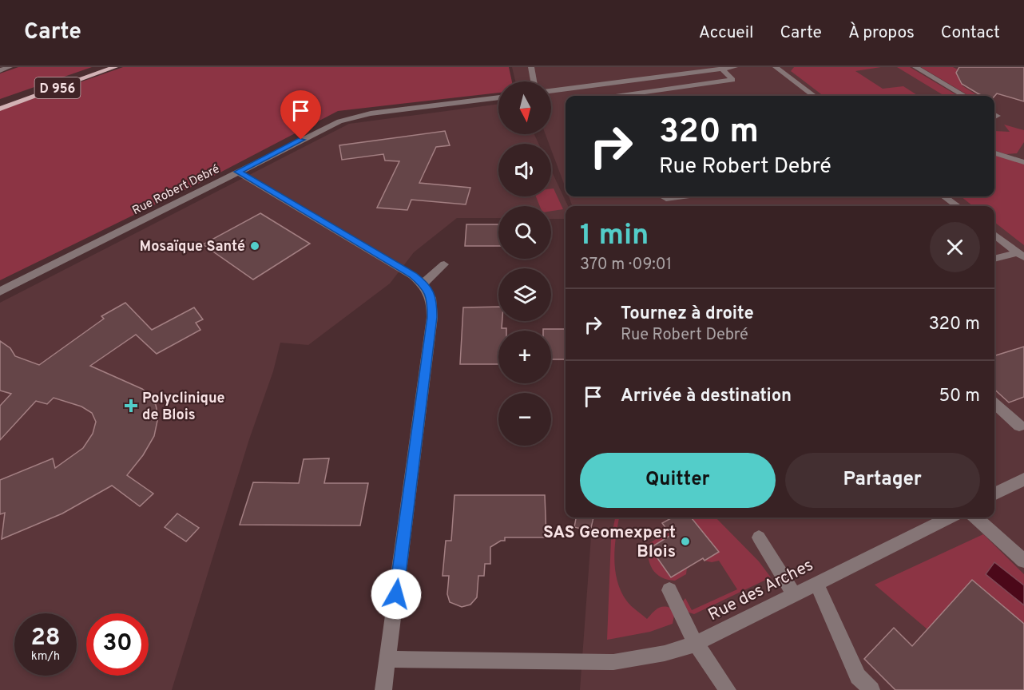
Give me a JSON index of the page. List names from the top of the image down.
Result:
{
  "streets": {
    "main road": ["D 956"],
    "street": ["Rue Robert Debré", "Rue des Arches"]
  },
  "places": {
    "other": ["Mosaïque Santé", "SAS Geomexpert Blois"],
    "health": ["Polyclinique de Blois"]
  },
  "north": "bottom",
  "page": {
    "header": "Carte",
    "nav": [
      "Accueil",
      "Carte",
      "À propos",
      "Contact"
    ],
    "map_buttons": ["+", "−"],
    "turn": ["320 m", "Rue Robert Debré"],
    "heading": ["1 min", "370 m · 09:01"],
    "list": [
      {
        "name": "Tournez à droite",
        "note": "Rue Robert Debré",
        "value": "320 m"
      },
      {
        "name": "Arrivée à destination",
        "value": "50 m"
      }
    ],
    "buttons": ["Quitter", "Partager"],
    "speed": "28 km/h",
    "limit": "30"
  }
}
